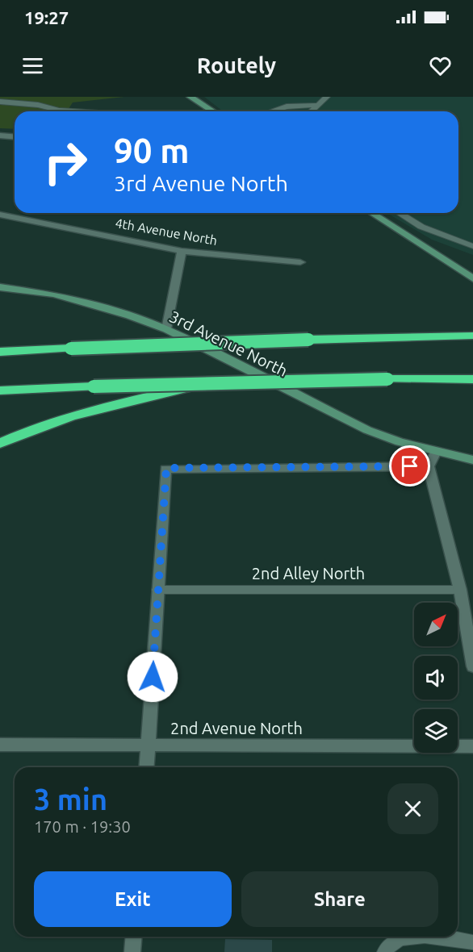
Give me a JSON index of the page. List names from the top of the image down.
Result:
{
  "streets": {
    "street": ["4th Avenue North", "3rd Avenue North", "2nd Avenue North"],
    "lane": ["2nd Alley North"]
  },
  "north": "top right",
  "page": {
    "status": "19:27",
    "header": "Routely",
    "turn": ["90 m", "3rd Avenue North"],
    "heading": ["3 min", "170 m · 19:30"],
    "buttons": ["Exit", "Share"]
  }
}
